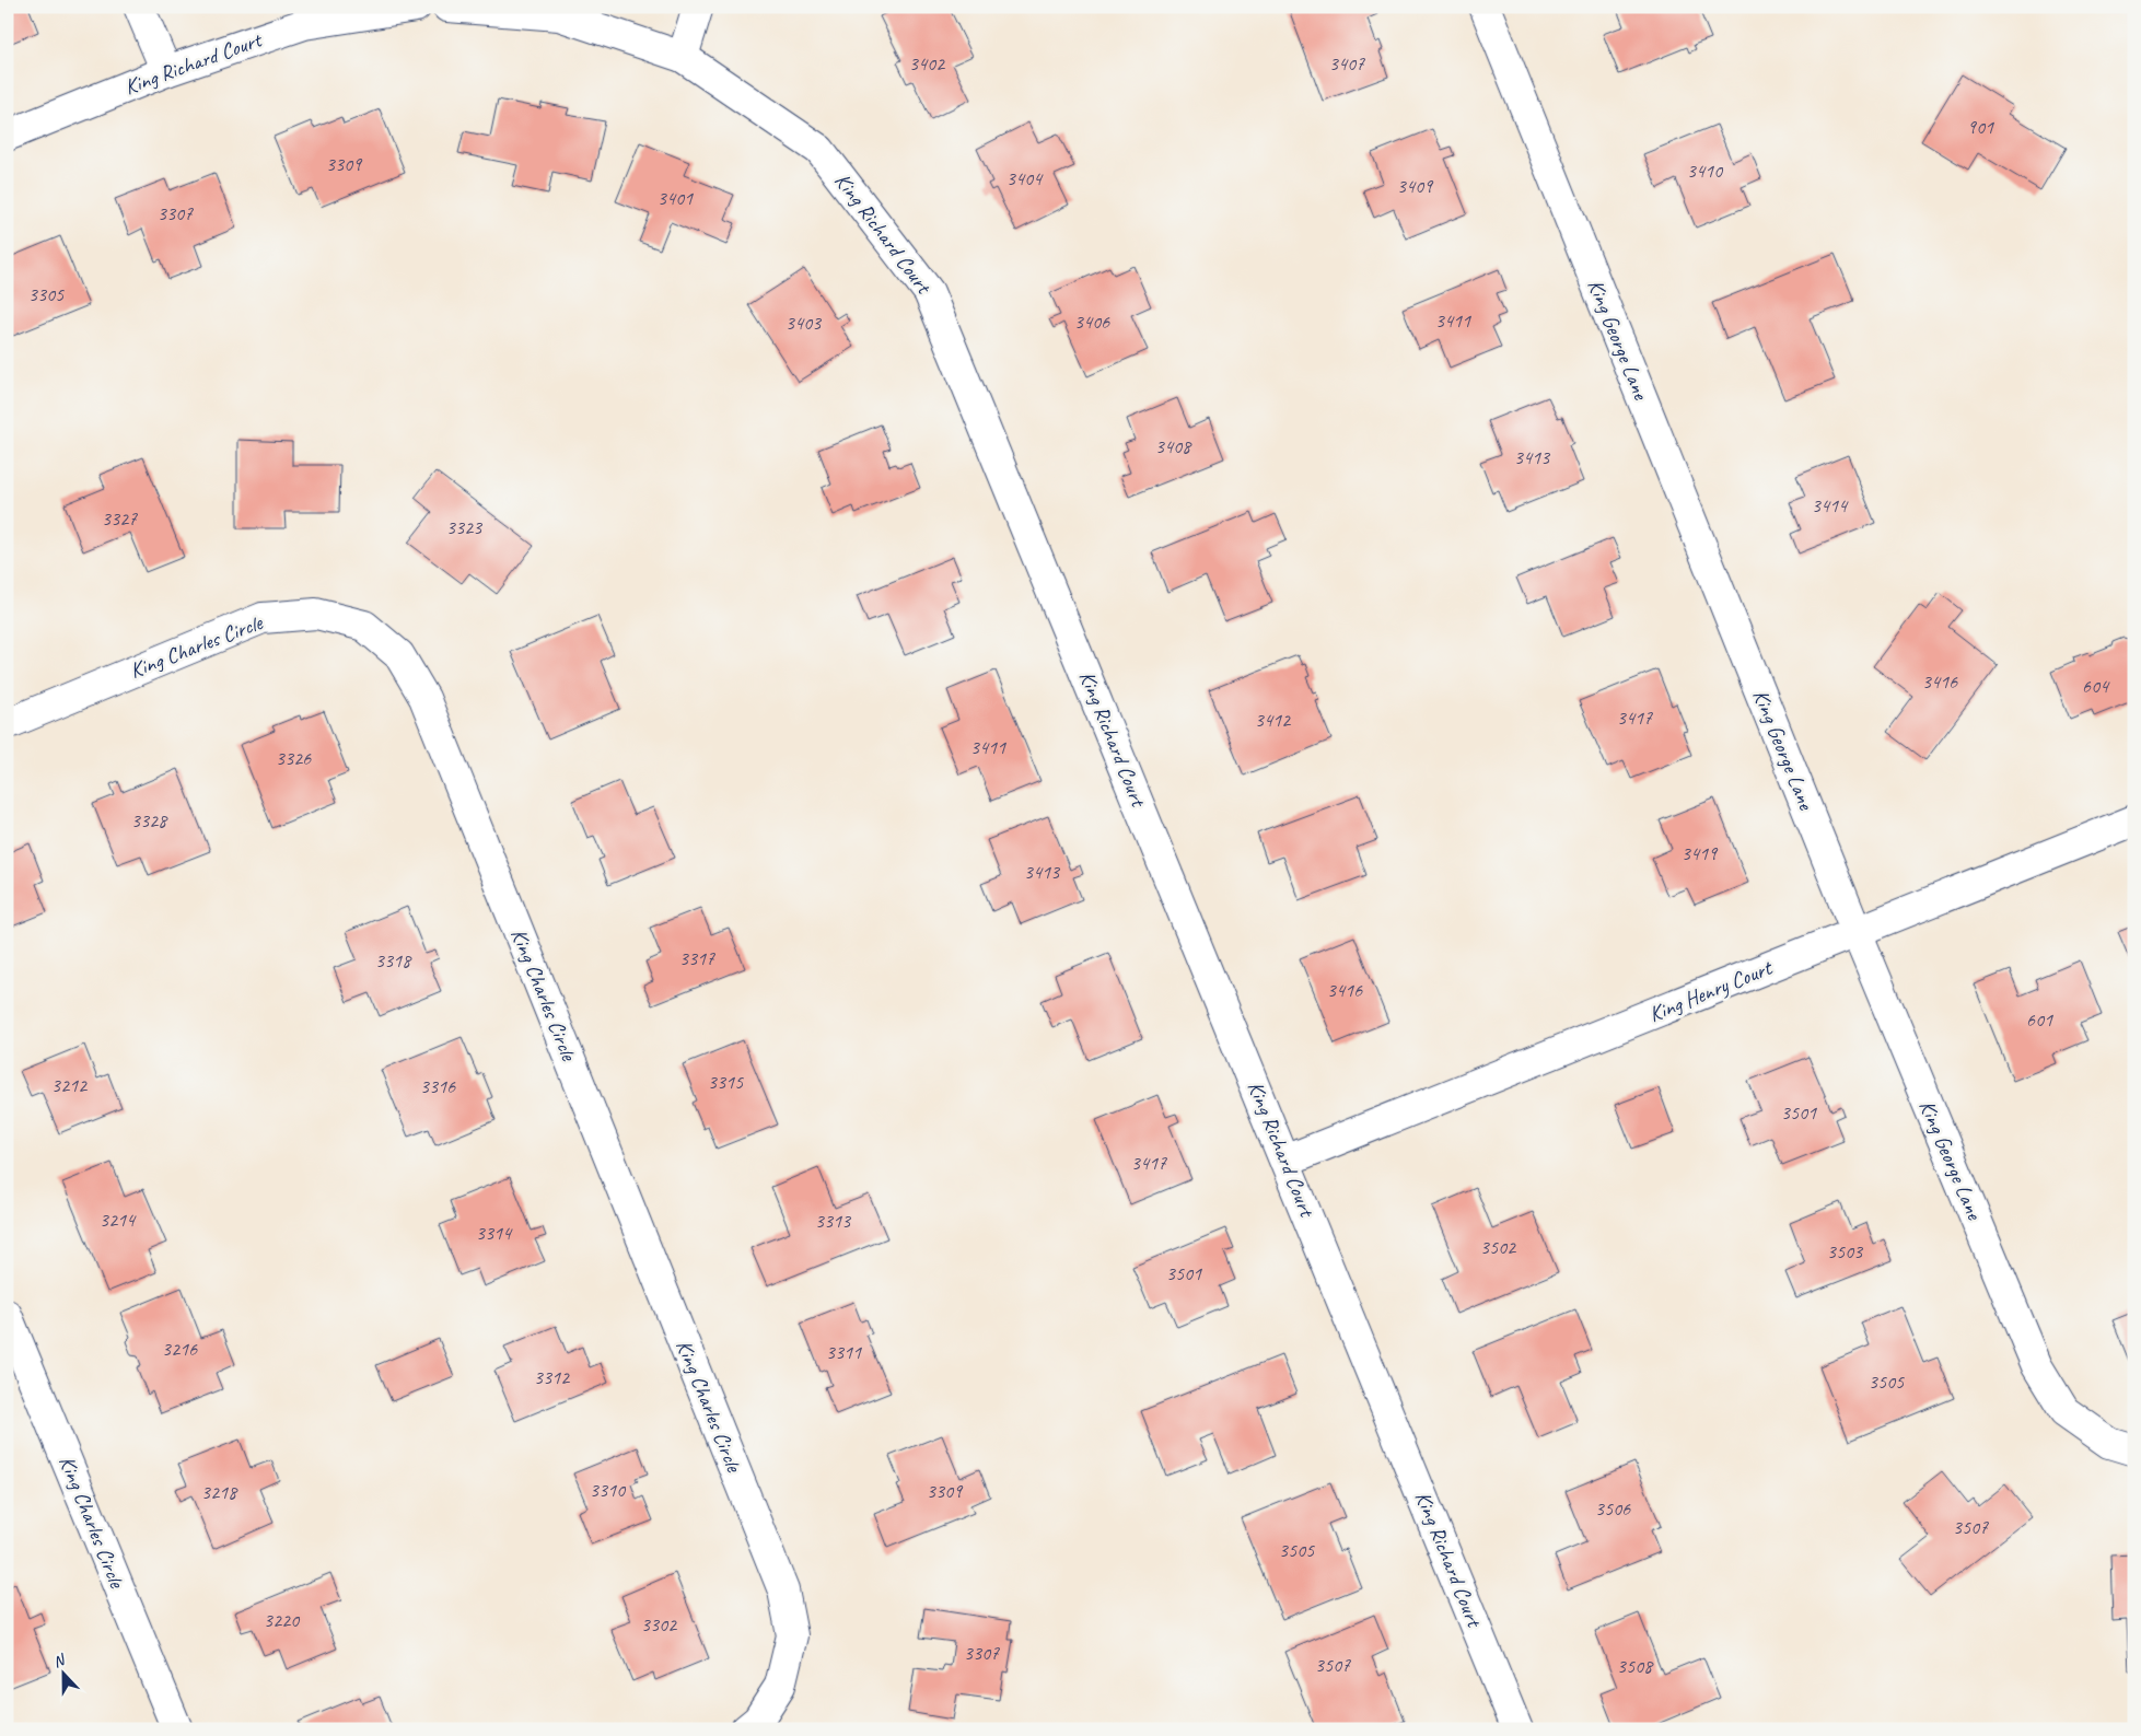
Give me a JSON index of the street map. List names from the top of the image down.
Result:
{
  "streets": {
    "street": [
      "King Richard Court",
      "King George Lane",
      "King Charles Circle",
      "King Henry Court"
    ]
  },
  "crossings": [
    ["King Richard Court", "King Henry Court"],
    ["King George Lane", "King Henry Court"]
  ],
  "house_numbers": [
    "3402",
    "3407",
    "901",
    "3309",
    "3410",
    "3404",
    "3409",
    "3401",
    "3307",
    "3305",
    "3411",
    "3406",
    "3403",
    "3408",
    "3413",
    "3414",
    "3327",
    "3323",
    "3416",
    "604",
    "3417",
    "3412",
    "3411",
    "3326",
    "3328",
    "3419",
    "3413",
    "3317",
    "3318",
    "3416",
    "601",
    "3315",
    "3212",
    "3316",
    "3501",
    "3417",
    "3214",
    "3313",
    "3314",
    "3502",
    "3503",
    "3501",
    "3216",
    "3311",
    "3312",
    "3505",
    "3310",
    "3309",
    "3218",
    "3506",
    "3507",
    "3505",
    "3220",
    "3302",
    "3307",
    "3507",
    "3508"
  ],
  "north": "top"
}
